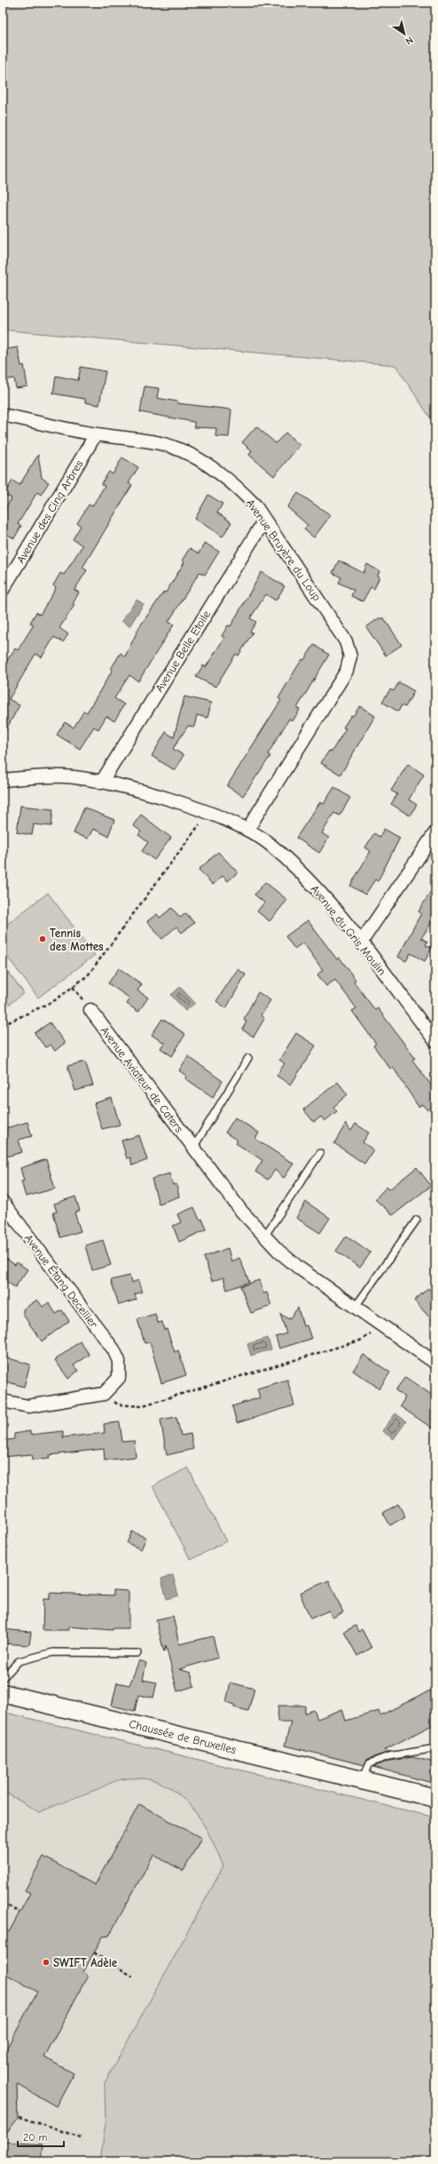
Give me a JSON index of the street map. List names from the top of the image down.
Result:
{
  "streets": {
    "main road": ["Chaussée de Bruxelles"],
    "street": [
      "Avenue des Cinq Arbres",
      "Avenue Bruyère du Loup",
      "Avenue Belle Etoile",
      "Avenue du Gris Moulin",
      "Avenue Aviateur de Caters",
      "Avenue Étang Decellier"
    ]
  },
  "crossings": [
    ["Avenue des Cinq Arbres", "Avenue Bruyère du Loup"],
    ["Avenue Bruyère du Loup", "Avenue Belle Etoile"],
    ["Avenue Bruyère du Loup", "Avenue du Gris Moulin"],
    ["Avenue Belle Etoile", "Avenue du Gris Moulin"]
  ],
  "places": ["Tennis des Mottes", "SWIFT Adèle"],
  "scale_bar": "20 m",
  "north": "bottom right"
}
